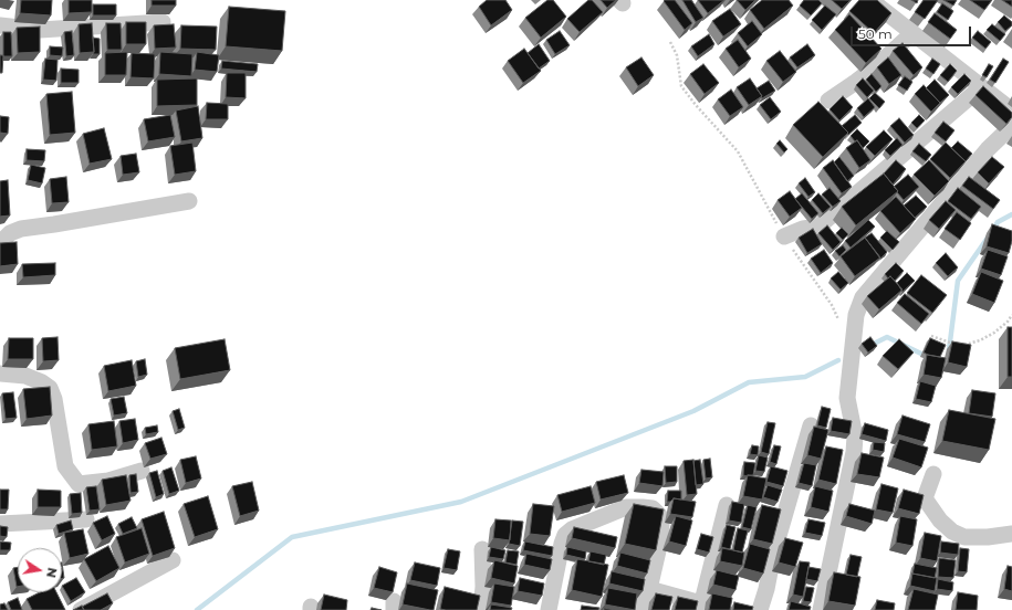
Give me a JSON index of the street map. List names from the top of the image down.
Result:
{
  "scale_bar": "50 m",
  "north": "right"
}
